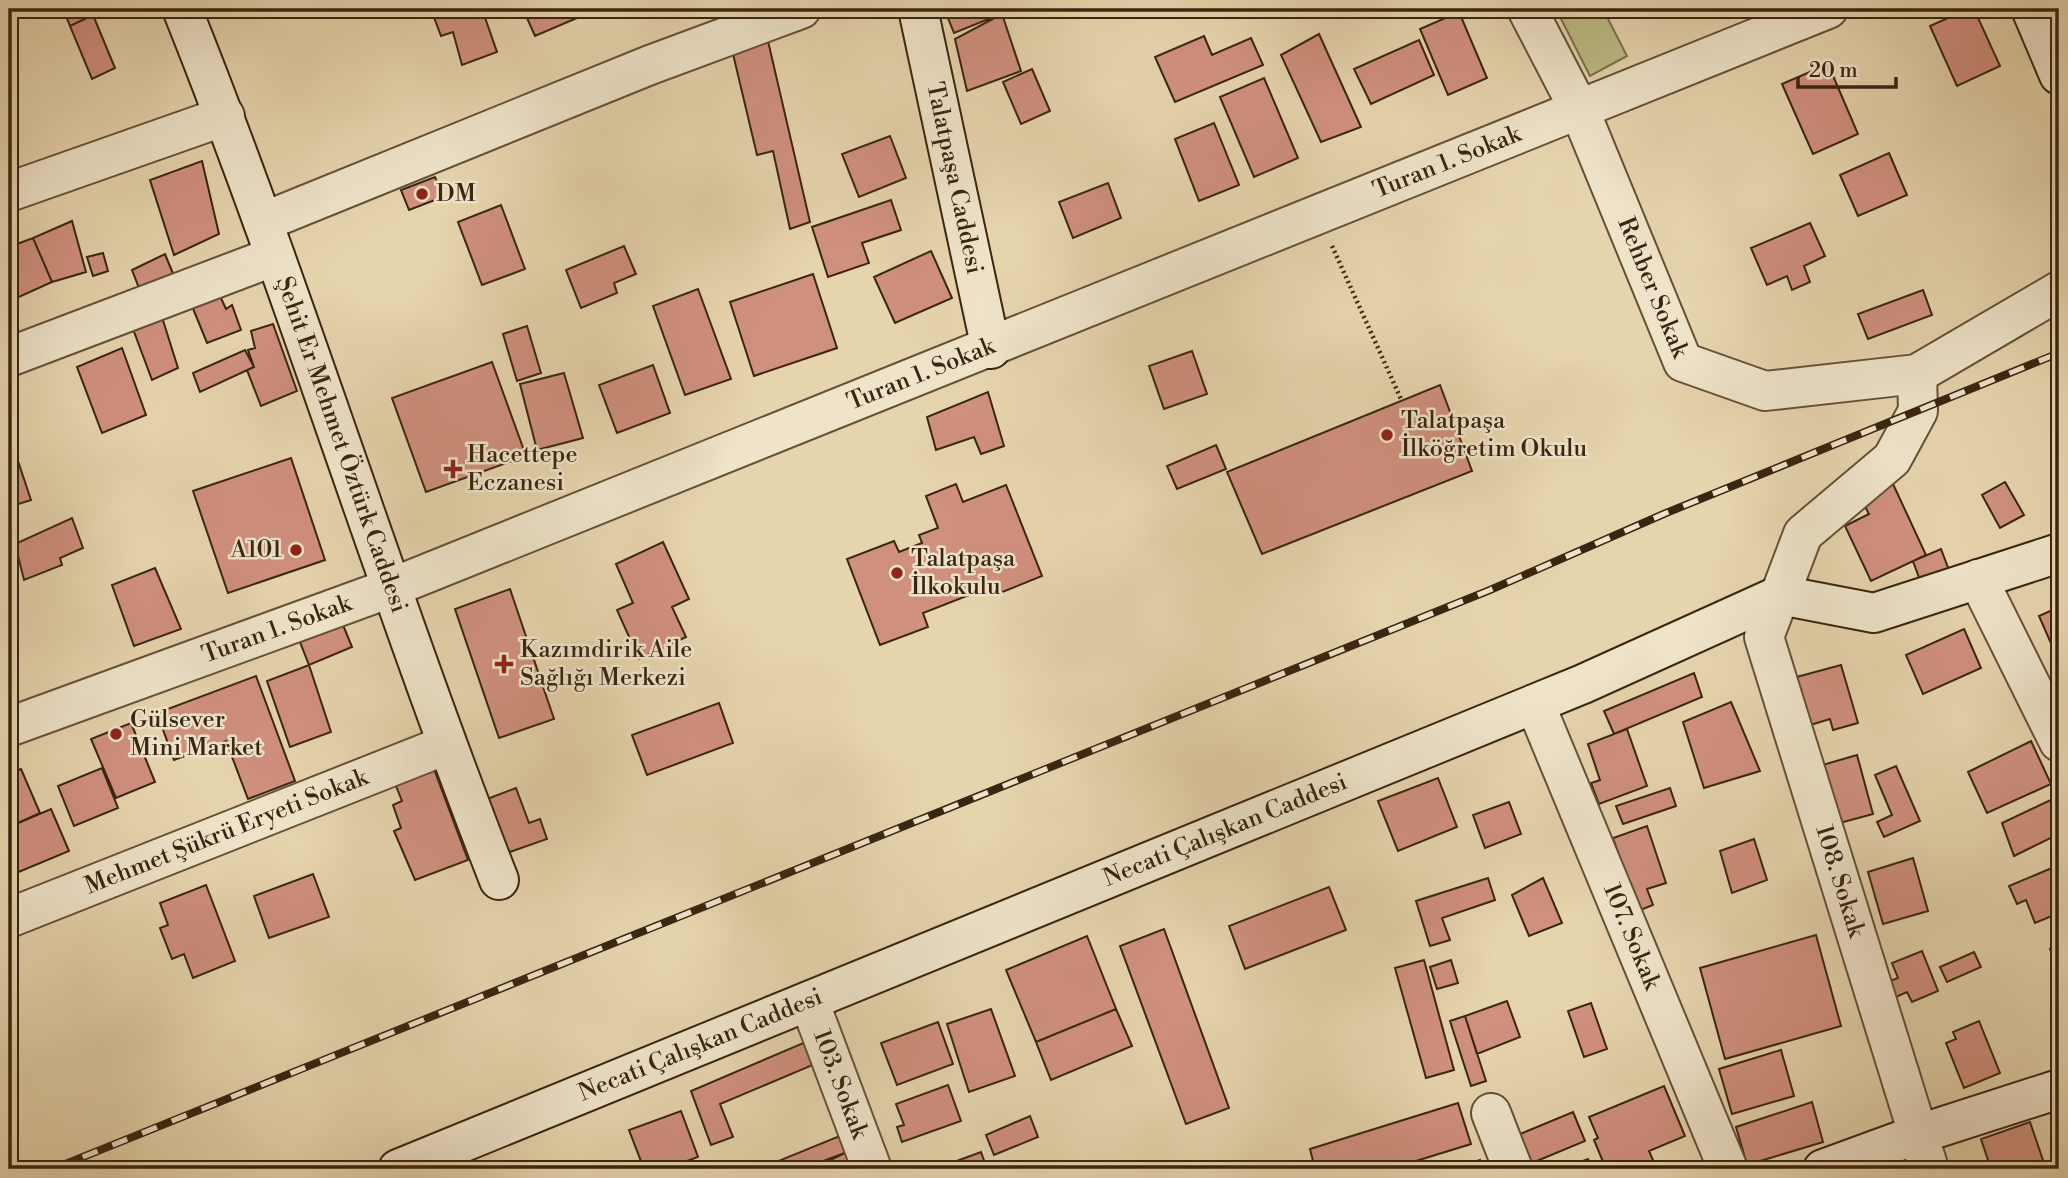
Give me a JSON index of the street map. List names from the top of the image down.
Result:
{
  "streets": {
    "street": [
      "Turan 1. Sokak",
      "Talatpaşa Caddesi",
      "Rehber Sokak",
      "Şehit Er Mehmet Öztürk Caddesi",
      "Mehmet Şükrü Eryeti Sokak",
      "Necati Çalışkan Caddesi",
      "108. Sokak",
      "107. Sokak",
      "103. Sokak"
    ]
  },
  "crossings": [
    ["Turan 1. Sokak", "Talatpaşa Caddesi"],
    ["Turan 1. Sokak", "Rehber Sokak"],
    ["Turan 1. Sokak", "Şehit Er Mehmet Öztürk Caddesi"],
    ["Rehber Sokak", "108. Sokak"],
    ["Şehit Er Mehmet Öztürk Caddesi", "Mehmet Şükrü Eryeti Sokak"],
    ["Necati Çalışkan Caddesi", "108. Sokak"],
    ["Necati Çalışkan Caddesi", "107. Sokak"],
    ["Necati Çalışkan Caddesi", "103. Sokak"]
  ],
  "places": {
    "other": [
      "DM",
      "Talatpaşa İlköğretim Okulu",
      "A101",
      "Talatpaşa İlkokulu",
      "Gülsever Mini Market"
    ],
    "health": ["Hacettepe Eczanesi", "Kazımdirik Aile Sağlığı Merkezi"]
  },
  "scale_bar": "20 m"
}
